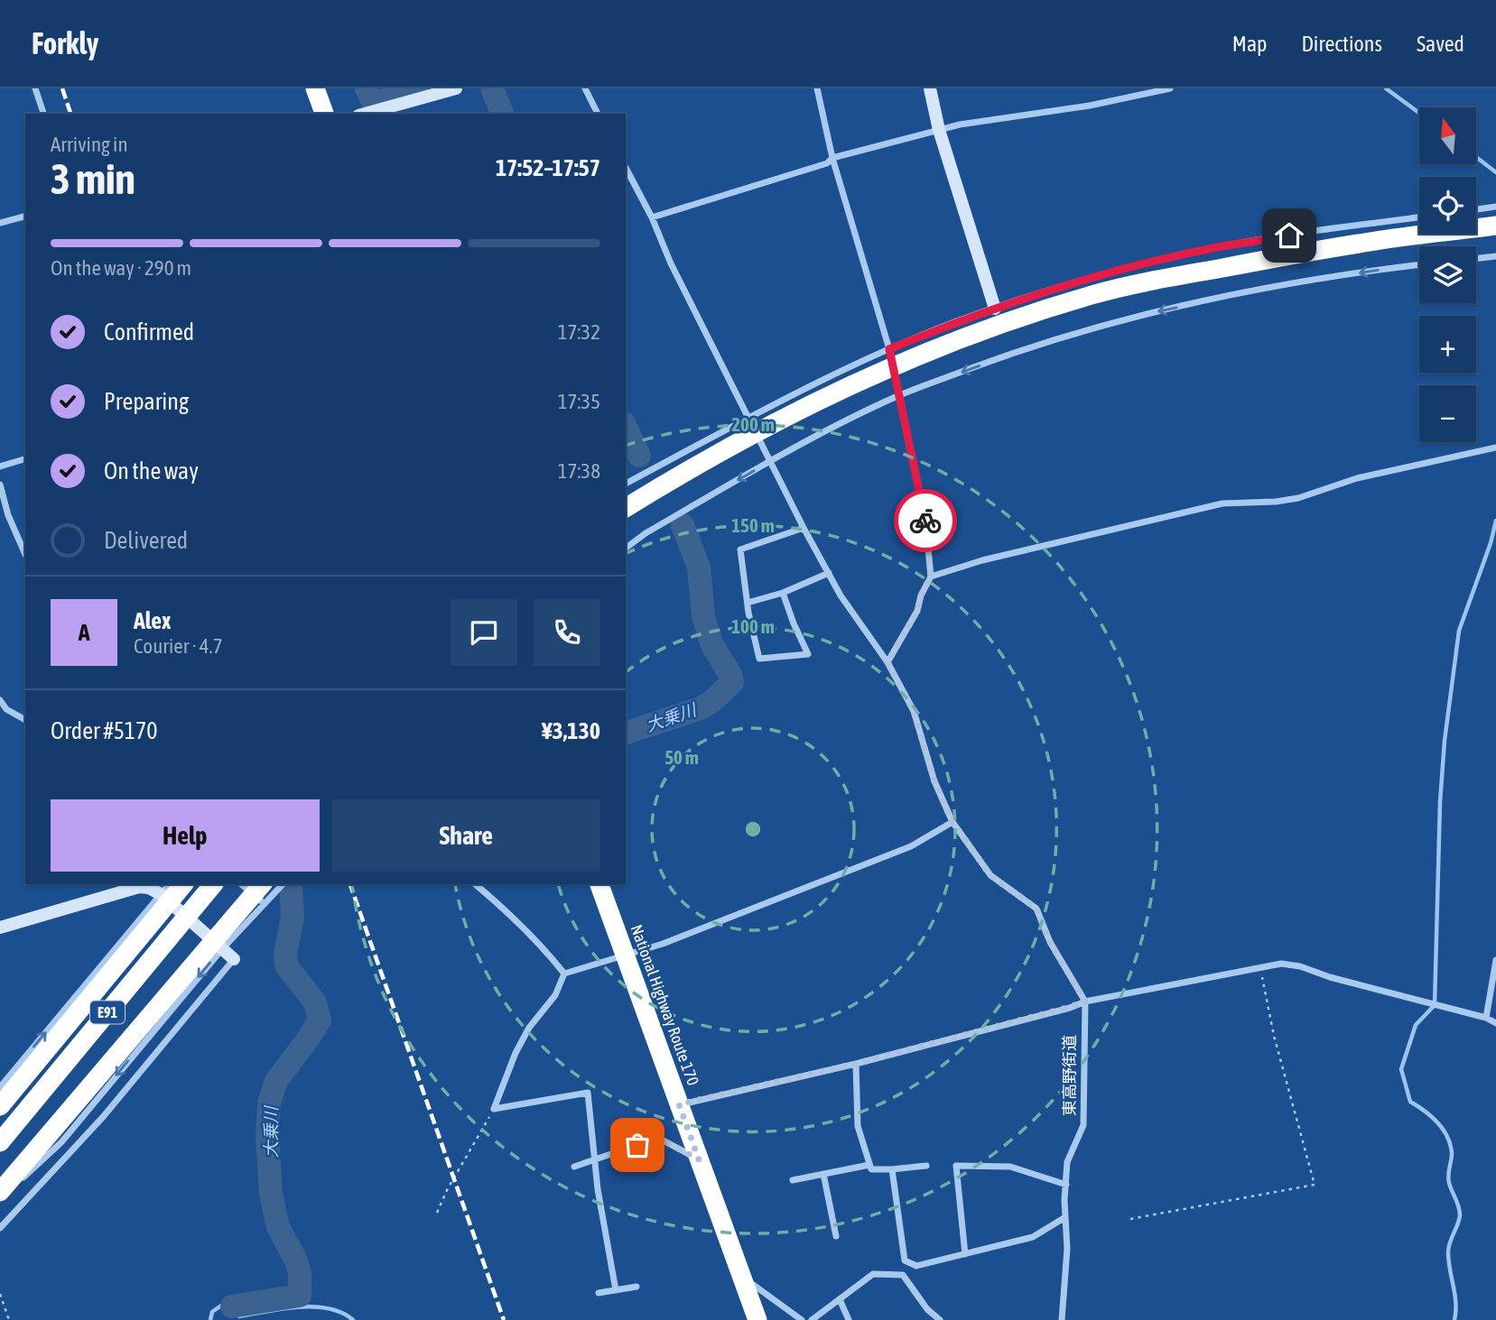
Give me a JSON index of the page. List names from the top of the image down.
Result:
{
  "streets": {
    "highway": ["National Highway Route 170", "E91"],
    "street": ["東高野街道"]
  },
  "water": ["大乗川"],
  "north": "top",
  "page": {
    "header": "Forkly",
    "nav": ["Map", "Directions", "Saved"],
    "map_buttons": ["+", "−"],
    "heading": ["3 min", "Arriving in", "17:52–17:57"],
    "panel": [
      "Alex",
      "Courier · 4.7",
      "Order #5170",
      "¥3,130"
    ],
    "bar": "On the way · 290 m",
    "list": [
      ["Confirmed", "17:32"],
      ["Preparing", "17:35"],
      ["On the way", "17:38"],
      "Delivered"
    ],
    "round": "A",
    "buttons": ["Help", "Share"]
  },
  "rings": [
    "200 m",
    "150 m",
    "100 m",
    "50 m"
  ]
}
